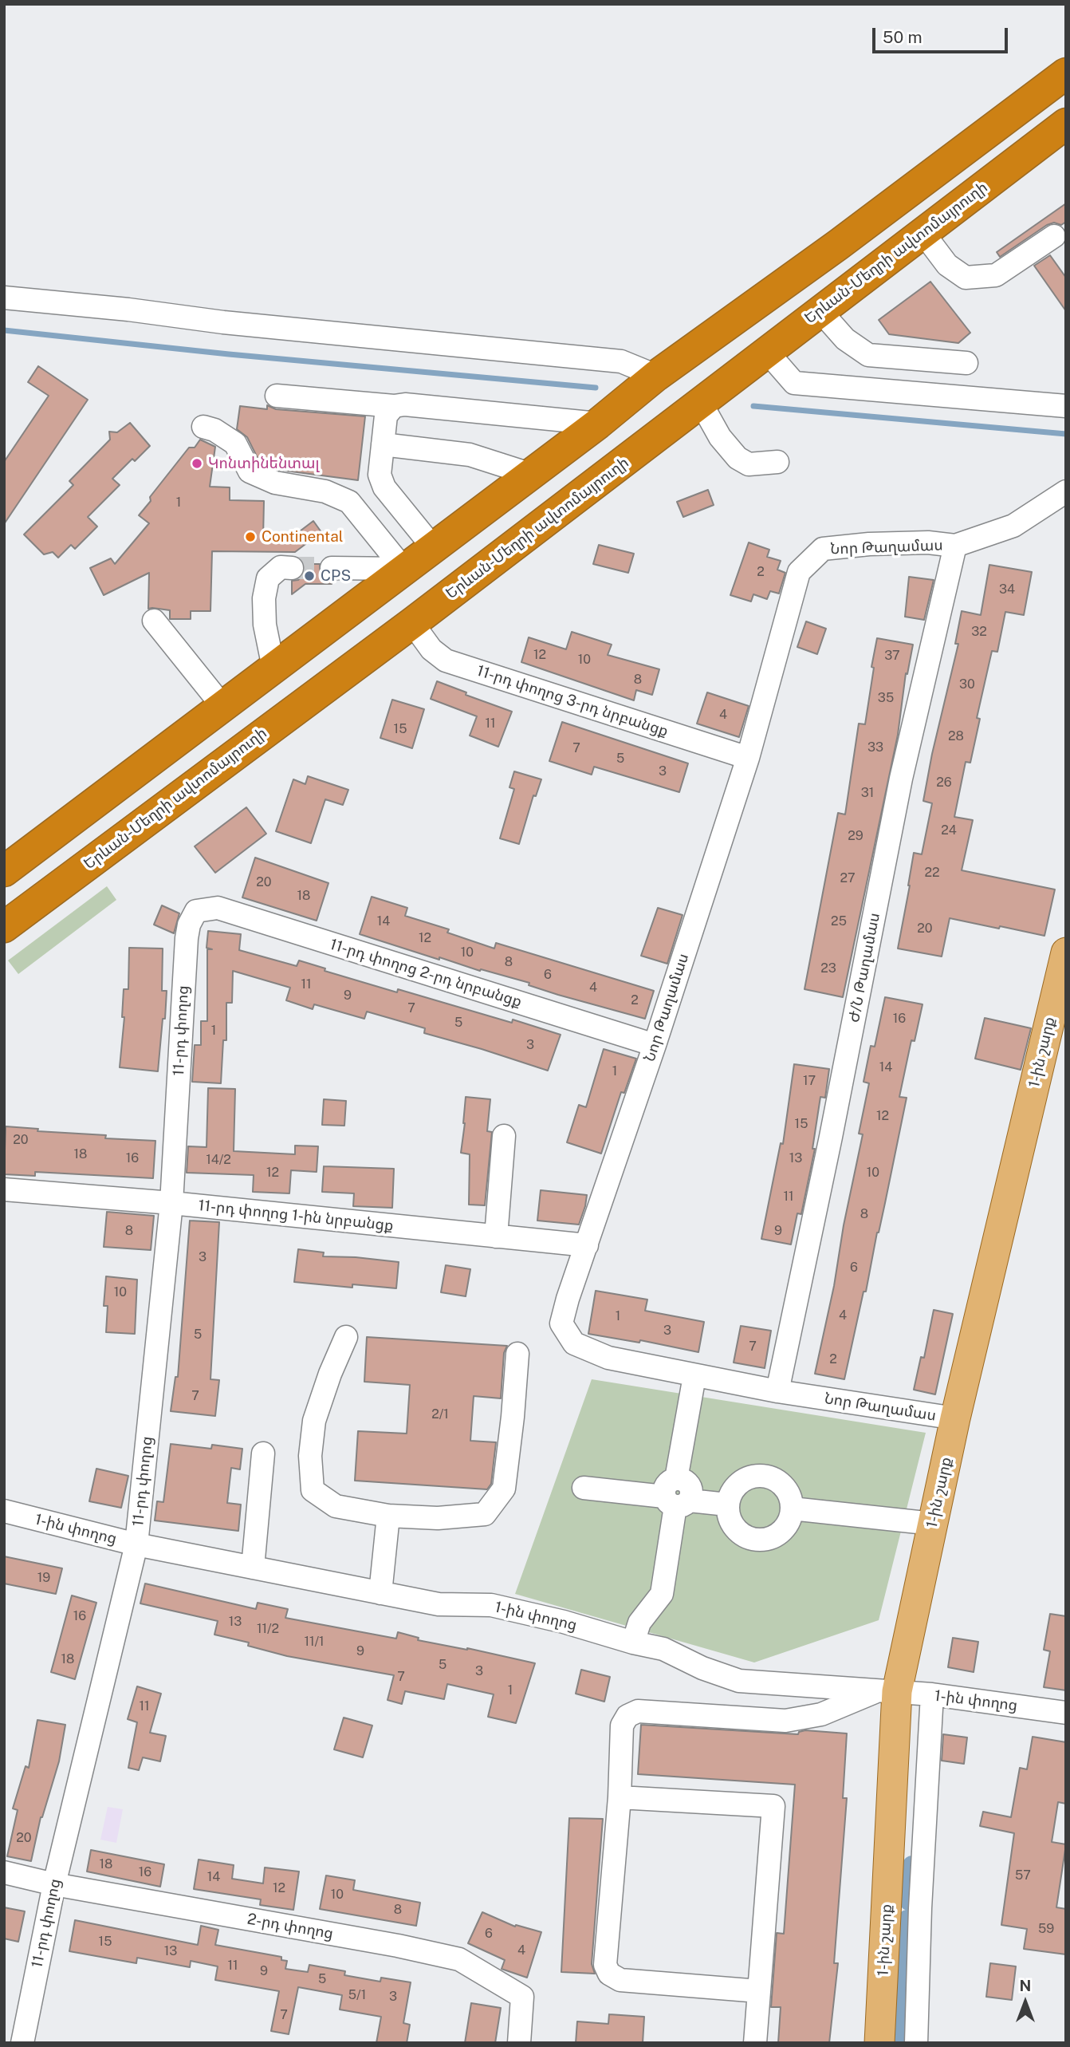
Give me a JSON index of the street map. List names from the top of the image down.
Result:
{
  "streets": {
    "highway": ["Երևան-Մեղրի ավտոմայրուղի"],
    "main road": ["1-ին շարք"],
    "street": [
      "Նոր Թաղամաս",
      "11-րդ փողոց 3-րդ նրբանցք",
      "Ժ/Ն Թաղամաս",
      "11-րդ փողոց 2-րդ նրբանցք",
      "11-րդ փողոց",
      "11-րդ փողոց 1-ին նրբանցք",
      "1-ին փողոց",
      "2-րդ փողոց"
    ]
  },
  "crossings": [
    ["Երևան-Մեղրի ավտոմայրուղի", "11-րդ փողոց 3-րդ նրբանցք"],
    ["Նոր Թաղամաս", "11-րդ փողոց 3-րդ նրբանցք"],
    ["Նոր Թաղամաս", "Ժ/Ն Թաղամաս"],
    ["Նոր Թաղամաս", "11-րդ փողոց 2-րդ նրբանցք"],
    ["Նոր Թաղամաս", "1-ին շարք"],
    ["Նոր Թաղամաս", "11-րդ փողոց 1-ին նրբանցք"],
    ["11-րդ փողոց 2-րդ նրբանցք", "11-րդ փողոց"],
    ["11-րդ փողոց", "11-րդ փողոց 1-ին նրբանցք"],
    ["11-րդ փողոց", "1-ին փողոց"],
    ["11-րդ փողոց", "2-րդ փողոց"],
    ["1-ին շարք", "1-ին փողոց"]
  ],
  "places": ["Կոնտինենտալ", "Continental", "CPS"],
  "house_numbers": [
    "1",
    "2",
    "34",
    "32",
    "12",
    "37",
    "10",
    "8",
    "30",
    "35",
    "4",
    "11",
    "15",
    "28",
    "33",
    "7",
    "5",
    "3",
    "26",
    "31",
    "24",
    "29",
    "22",
    "27",
    "20",
    "18",
    "14",
    "25",
    "20",
    "12",
    "10",
    "8",
    "23",
    "6",
    "11",
    "4",
    "9",
    "2",
    "7",
    "16",
    "5",
    "1",
    "3",
    "14",
    "1",
    "17",
    "12",
    "15",
    "20",
    "18",
    "16",
    "13",
    "14/2",
    "12",
    "10",
    "11",
    "8",
    "8",
    "9",
    "3",
    "6",
    "10",
    "4",
    "1",
    "3",
    "5",
    "7",
    "2",
    "7",
    "2/1",
    "19",
    "16",
    "13",
    "11/2",
    "11/1",
    "9",
    "18",
    "5",
    "3",
    "7",
    "1",
    "11",
    "20",
    "18",
    "16",
    "57",
    "14",
    "12",
    "10",
    "8",
    "59",
    "6",
    "15",
    "4",
    "13",
    "11",
    "9",
    "5",
    "5/1",
    "3",
    "7"
  ],
  "scale_bar": "50 m",
  "north": "top"
}
